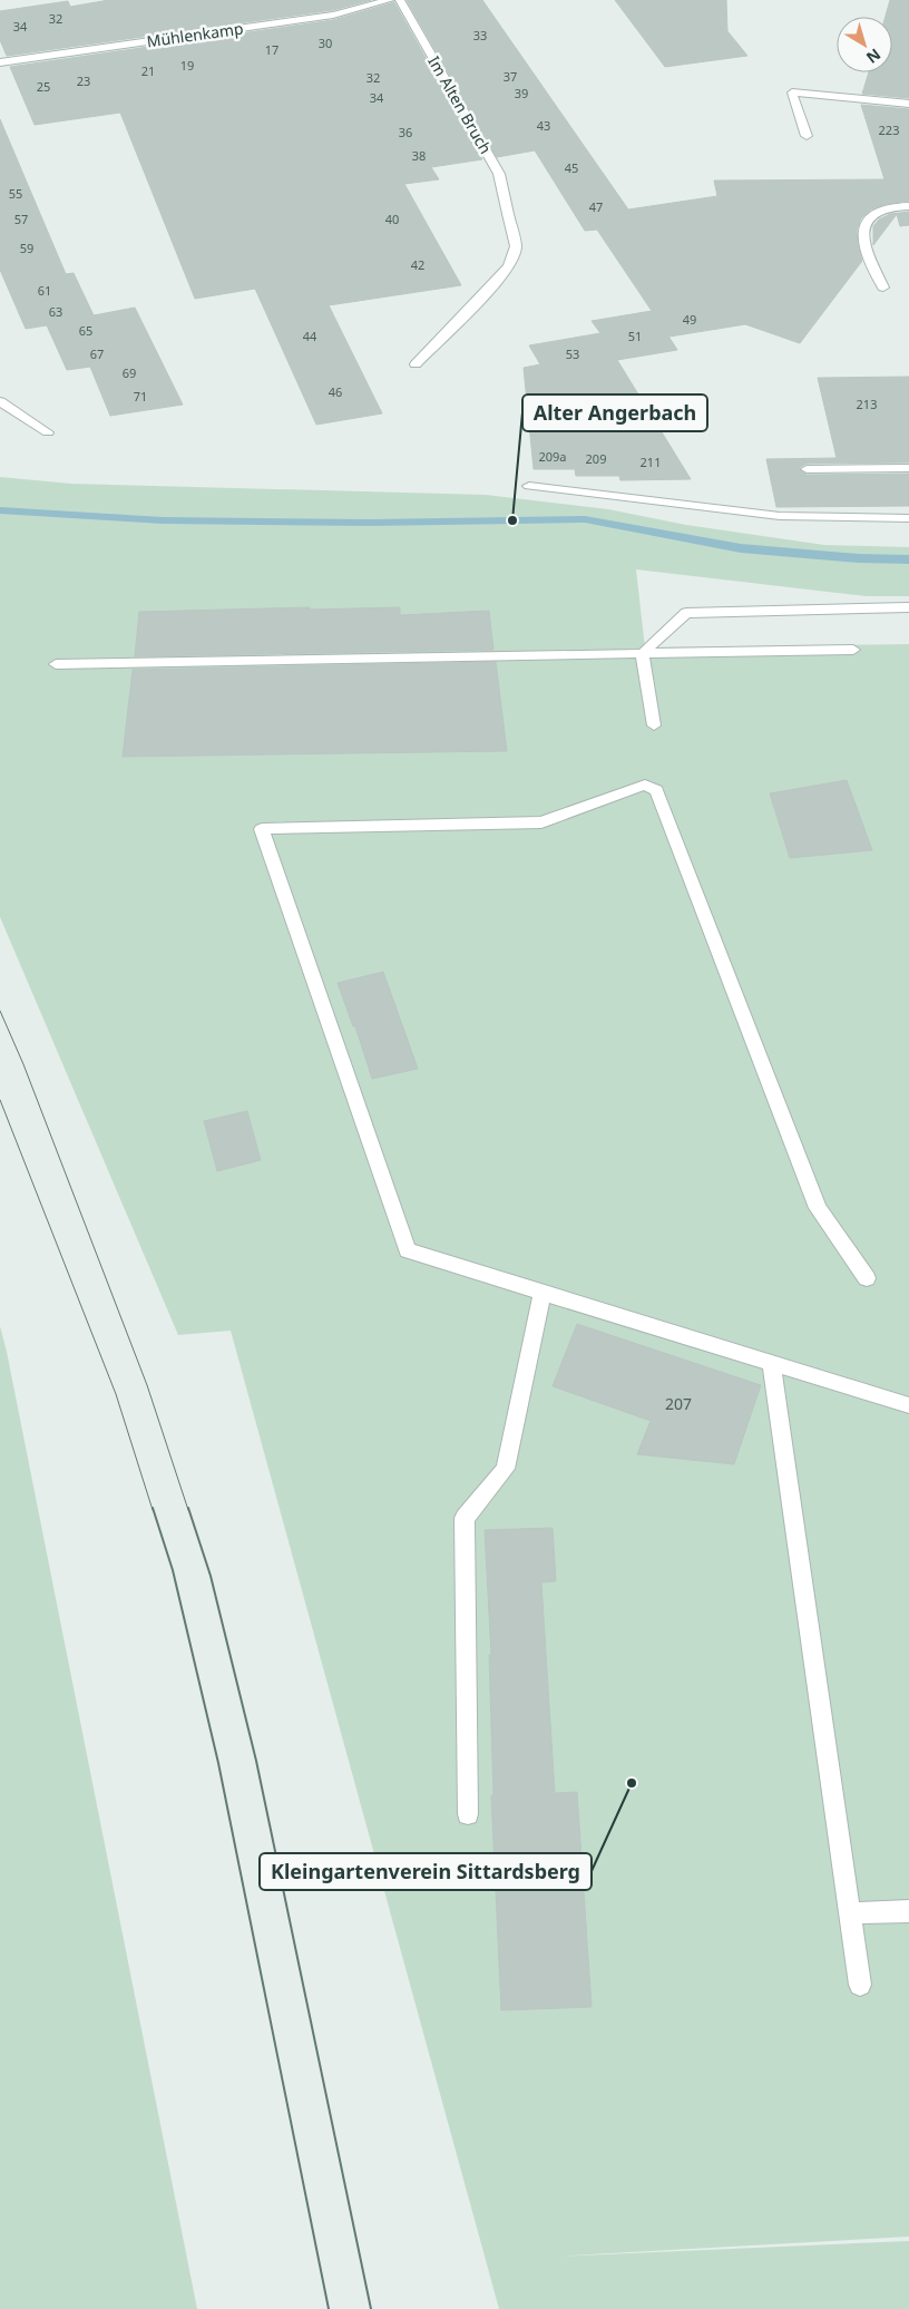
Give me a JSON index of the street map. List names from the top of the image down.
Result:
{
  "streets": {
    "street": ["Mühlenkamp", "Im Alten Bruch"]
  },
  "places": ["Alter Angerbach", "Kleingartenverein Sittardsberg"],
  "house_numbers": [
    "32",
    "34",
    "33",
    "30",
    "17",
    "19",
    "21",
    "37",
    "32",
    "23",
    "25",
    "39",
    "34",
    "43",
    "223",
    "36",
    "38",
    "45",
    "55",
    "47",
    "57",
    "40",
    "59",
    "42",
    "61",
    "63",
    "49",
    "65",
    "44",
    "51",
    "67",
    "53",
    "69",
    "46",
    "71",
    "213",
    "209a",
    "209",
    "211",
    "207"
  ],
  "north": "bottom right"
}
